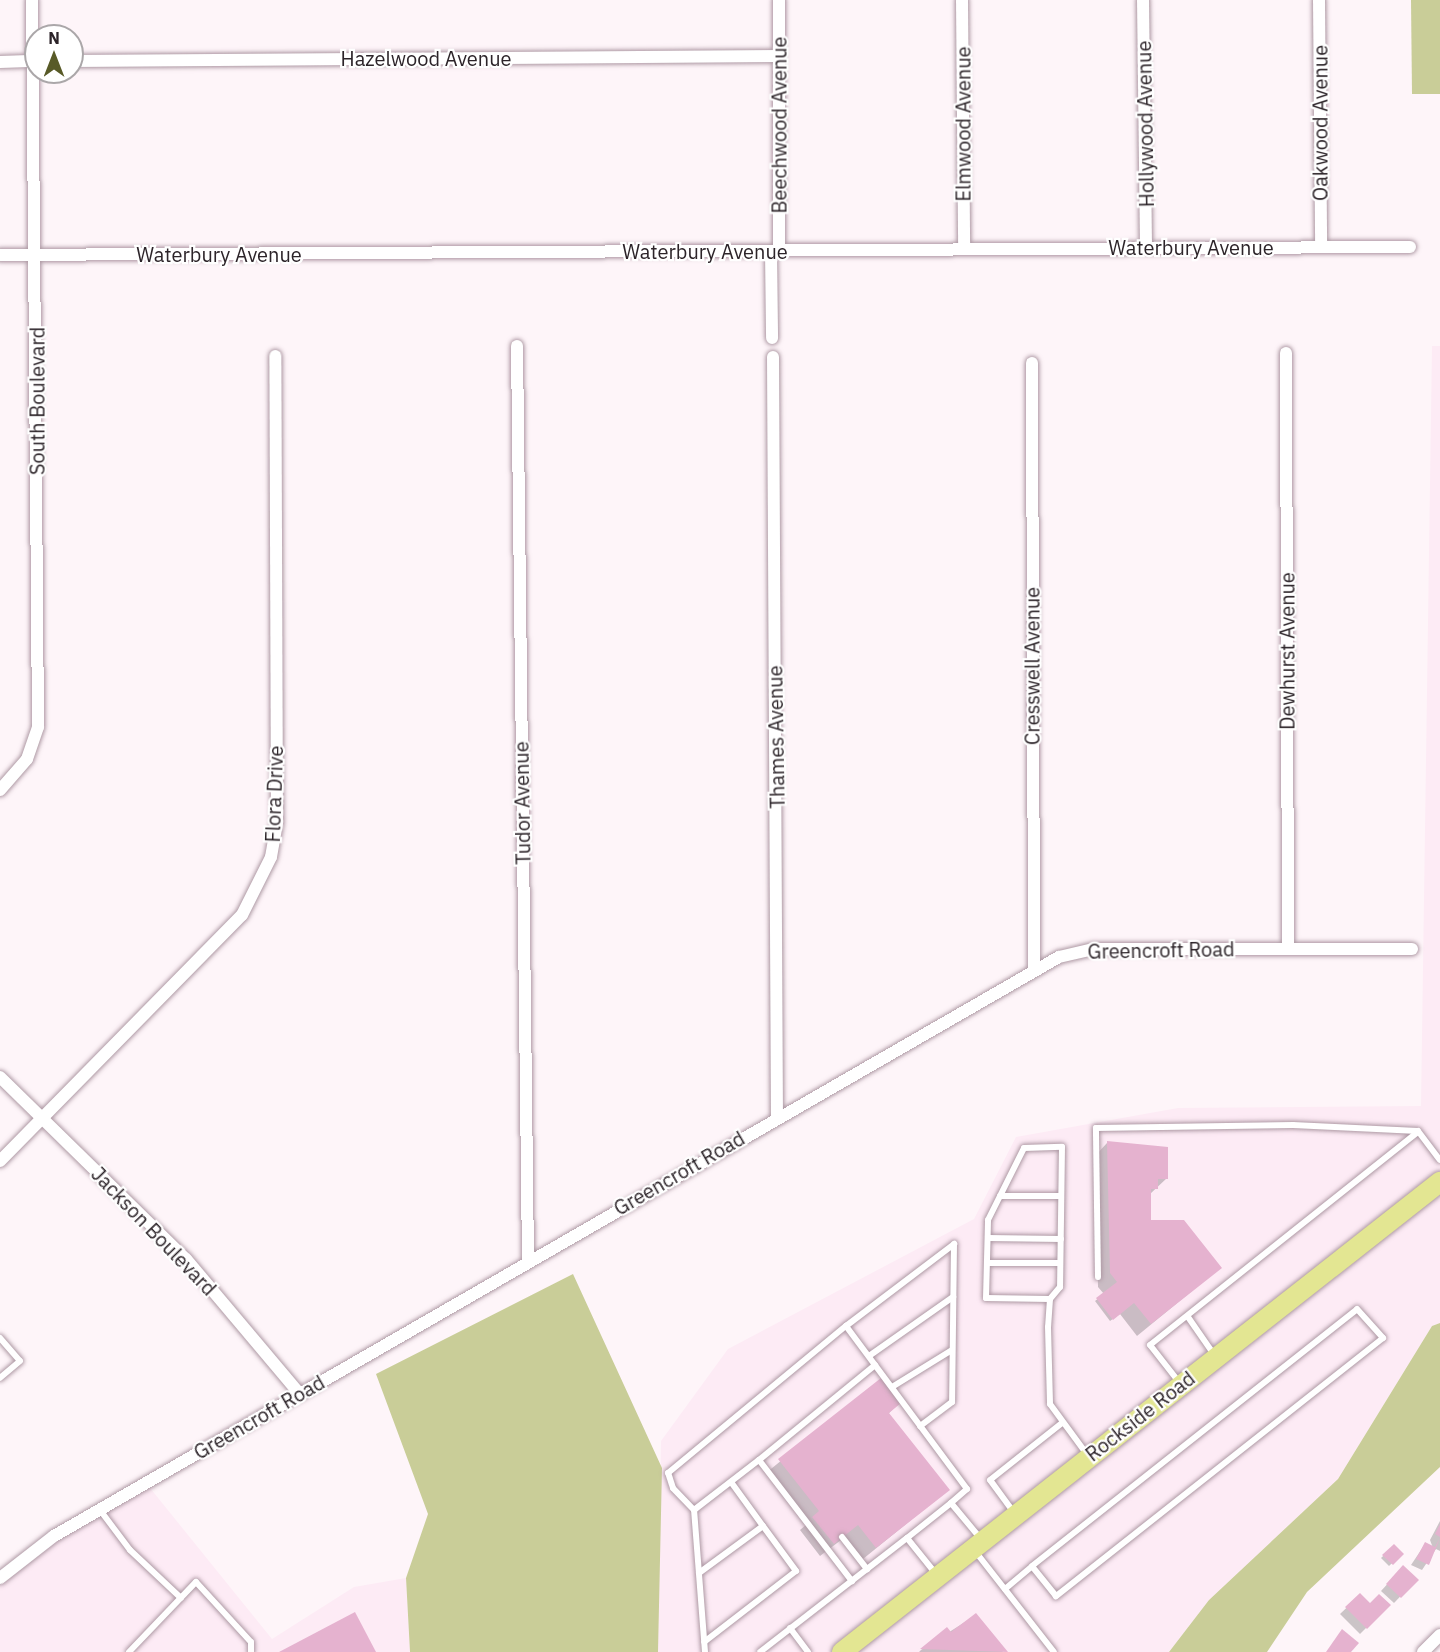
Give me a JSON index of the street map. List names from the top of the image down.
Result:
{
  "streets": {
    "main road": ["Rockside Road"],
    "street": [
      "Hazelwood Avenue",
      "Oakwood Avenue",
      "Elmwood Avenue",
      "Hollywood Avenue",
      "Beechwood Avenue",
      "Waterbury Avenue",
      "South Boulevard",
      "Dewhurst Avenue",
      "Cresswell Avenue",
      "Thames Avenue",
      "Flora Drive",
      "Tudor Avenue",
      "Greencroft Road",
      "Jackson Boulevard"
    ]
  },
  "crossings": [
    ["Hazelwood Avenue", "Beechwood Avenue"],
    ["Oakwood Avenue", "Waterbury Avenue"],
    ["Elmwood Avenue", "Waterbury Avenue"],
    ["Hollywood Avenue", "Waterbury Avenue"],
    ["Beechwood Avenue", "Waterbury Avenue"],
    ["Waterbury Avenue", "South Boulevard"],
    ["Dewhurst Avenue", "Greencroft Road"],
    ["Cresswell Avenue", "Greencroft Road"],
    ["Thames Avenue", "Greencroft Road"],
    ["Flora Drive", "Jackson Boulevard"],
    ["Tudor Avenue", "Greencroft Road"],
    ["Greencroft Road", "Jackson Boulevard"]
  ],
  "north": "top"
}
